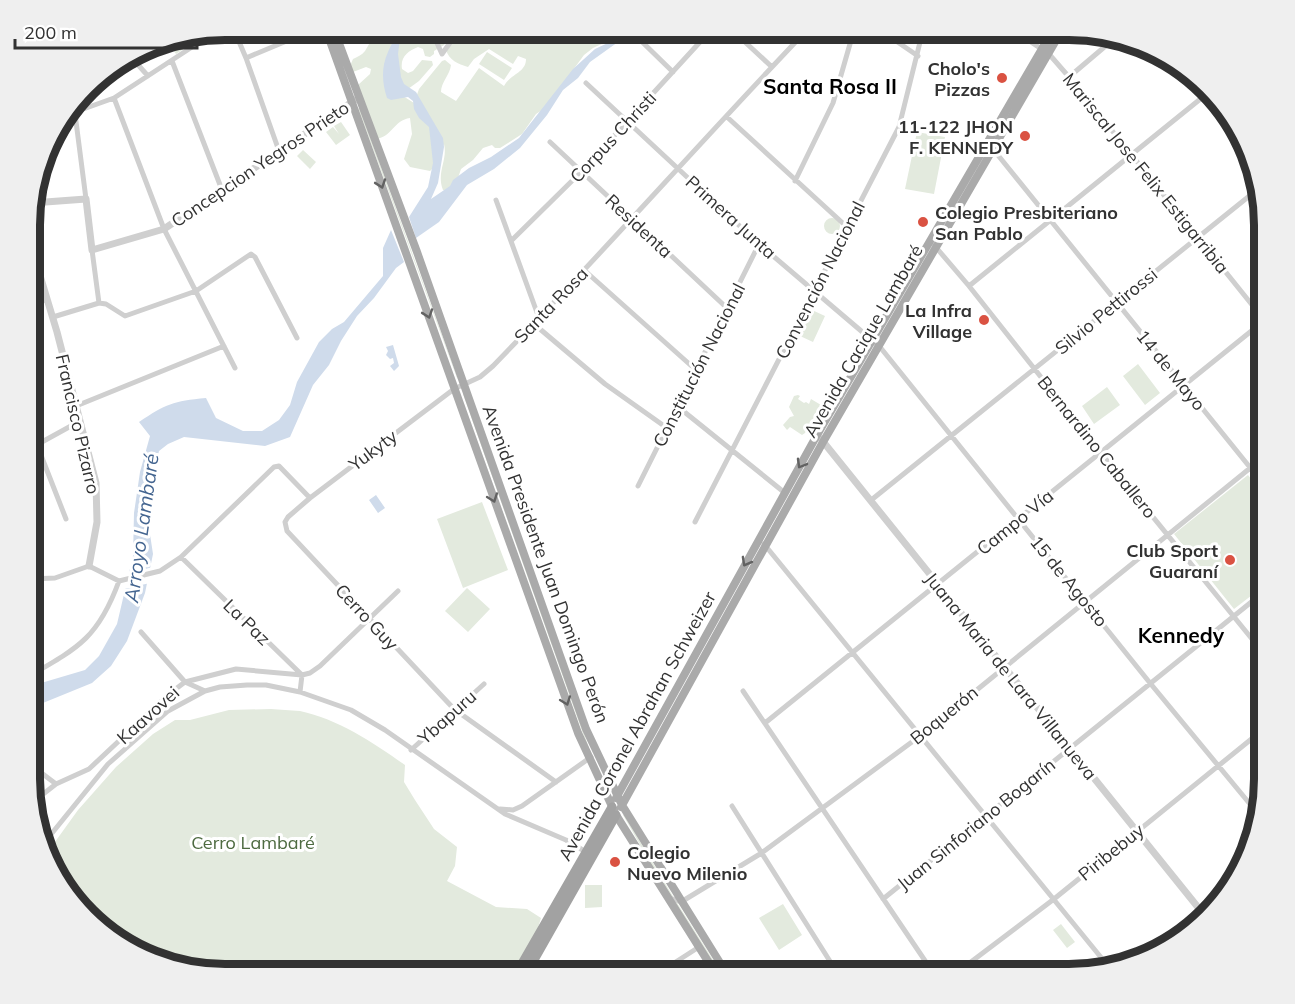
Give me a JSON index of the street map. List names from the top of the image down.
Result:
{
  "streets": {
    "highway": ["Avenida Coronel Abrahan Schweizer"],
    "main road": ["Avenida Cacique Lambaré", "Avenida Presidente Juan Domingo Perón"],
    "street": [
      "Corpus Christi",
      "Concepcion Yegros Prieto",
      "Mariscal Jose Felix Estigarribia",
      "Primera Junta",
      "Residenta",
      "Convención Nacional",
      "Santa Rosa",
      "Silvio Pettirossi",
      "Constitución Nacional",
      "14 de Mayo",
      "Francisco Pizarro",
      "Bernardino Caballero",
      "Yukyty",
      "Campo Vía",
      "15 de Agosto",
      "Cerro Guy",
      "La Paz",
      "Juana Maria de Lara Villanueva",
      "Kaavovei",
      "Boquerón",
      "Ybapuru",
      "Juan Sinforiano Bogarín",
      "Piribebuy"
    ]
  },
  "crossings": [
    ["Corpus Christi", "Primera Junta"],
    ["Corpus Christi", "Residenta"],
    ["Concepcion Yegros Prieto", "Avenida Presidente Juan Domingo Perón"],
    ["Mariscal Jose Felix Estigarribia", "Silvio Pettirossi"],
    ["Mariscal Jose Felix Estigarribia", "Avenida Cacique Lambaré"],
    ["Primera Junta", "Convención Nacional"],
    ["Primera Junta", "Santa Rosa"],
    ["Primera Junta", "Avenida Cacique Lambaré"],
    ["Primera Junta", "Constitución Nacional"],
    ["Primera Junta", "15 de Agosto"],
    ["Residenta", "Santa Rosa"],
    ["Residenta", "Constitución Nacional"],
    ["Santa Rosa", "Yukyty"],
    ["Santa Rosa", "Avenida Presidente Juan Domingo Perón"],
    ["Silvio Pettirossi", "14 de Mayo"],
    ["Silvio Pettirossi", "Bernardino Caballero"],
    ["Silvio Pettirossi", "15 de Agosto"],
    ["Silvio Pettirossi", "Juana Maria de Lara Villanueva"],
    ["Avenida Cacique Lambaré", "14 de Mayo"],
    ["Avenida Cacique Lambaré", "Bernardino Caballero"],
    ["Avenida Cacique Lambaré", "15 de Agosto"],
    ["Avenida Cacique Lambaré", "Juana Maria de Lara Villanueva"],
    ["Avenida Cacique Lambaré", "Avenida Coronel Abrahan Schweizer"],
    ["14 de Mayo", "Campo Vía"],
    ["14 de Mayo", "Boquerón"],
    ["Bernardino Caballero", "Campo Vía"],
    ["Bernardino Caballero", "Boquerón"],
    ["Bernardino Caballero", "Juan Sinforiano Bogarín"],
    ["Yukyty", "Avenida Presidente Juan Domingo Perón"],
    ["Yukyty", "Cerro Guy"],
    ["Campo Vía", "15 de Agosto"],
    ["Campo Vía", "Juana Maria de Lara Villanueva"],
    ["Avenida Presidente Juan Domingo Perón", "Boquerón"],
    ["Avenida Presidente Juan Domingo Perón", "Avenida Coronel Abrahan Schweizer"],
    ["15 de Agosto", "Boquerón"],
    ["15 de Agosto", "Juan Sinforiano Bogarín"],
    ["15 de Agosto", "Piribebuy"],
    ["Cerro Guy", "Ybapuru"],
    ["La Paz", "Kaavovei"],
    ["Juana Maria de Lara Villanueva", "Boquerón"],
    ["Juana Maria de Lara Villanueva", "Juan Sinforiano Bogarín"],
    ["Juana Maria de Lara Villanueva", "Piribebuy"]
  ],
  "districts": ["Santa Rosa II", "Kennedy"],
  "water": ["Arroyo Lambaré"],
  "parks": ["Cerro Lambaré"],
  "places": [
    "Cholo's Pizzas",
    "11-122 JHON F. KENNEDY",
    "Colegio Presbiteriano San Pablo",
    "La Infra Village",
    "Club Sport Guaraní",
    "Colegio Nuevo Milenio"
  ],
  "scale_bar": "200 m"
}
